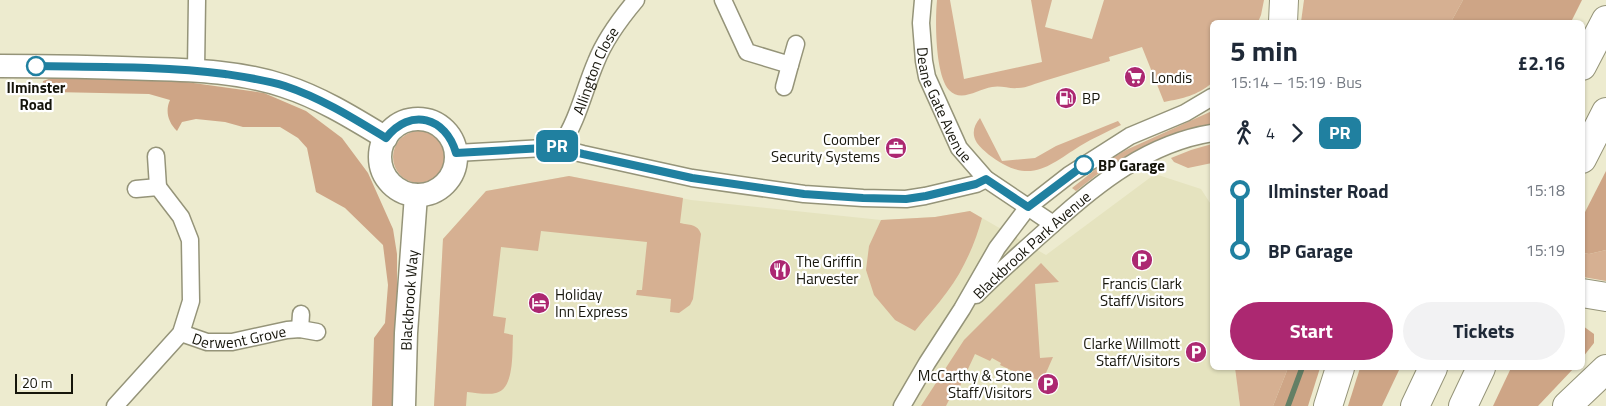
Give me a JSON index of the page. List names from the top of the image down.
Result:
{
  "streets": {
    "street": [
      "Allington Close",
      "Deane Gate Avenue",
      "Blackbrook Park Avenue",
      "Blackbrook Way",
      "Derwent Grove"
    ]
  },
  "crossings": [
    ["Deane Gate Avenue", "Blackbrook Park Avenue"]
  ],
  "places": {
    "other": ["Ilminster Road", "BP Garage"],
    "supermarket": ["Londis"],
    "fuel station": ["BP"],
    "office": ["Coomber Security Systems"],
    "parking": ["Francis Clark Staff/Visitors", "Clarke Willmott Staff/Visitors", "McCarthy & Stone Staff/Visitors"],
    "restaurant": ["The Griffin Harvester"],
    "hotel": ["Holiday Inn Express"]
  },
  "lines": ["bus line PR"],
  "scale_bar": "20 m",
  "page": {
    "on_map": "PR",
    "heading": ["5 min", "15:14 – 15:19 · Bus", "£2.16"],
    "legs": ["4", "PR"],
    "list": [
      {
        "name": "Ilminster Road",
        "value": "15:18"
      },
      {
        "name": "BP Garage",
        "value": "15:19"
      }
    ],
    "buttons": ["Start", "Tickets"],
    "scale": "20 m"
  }
}
